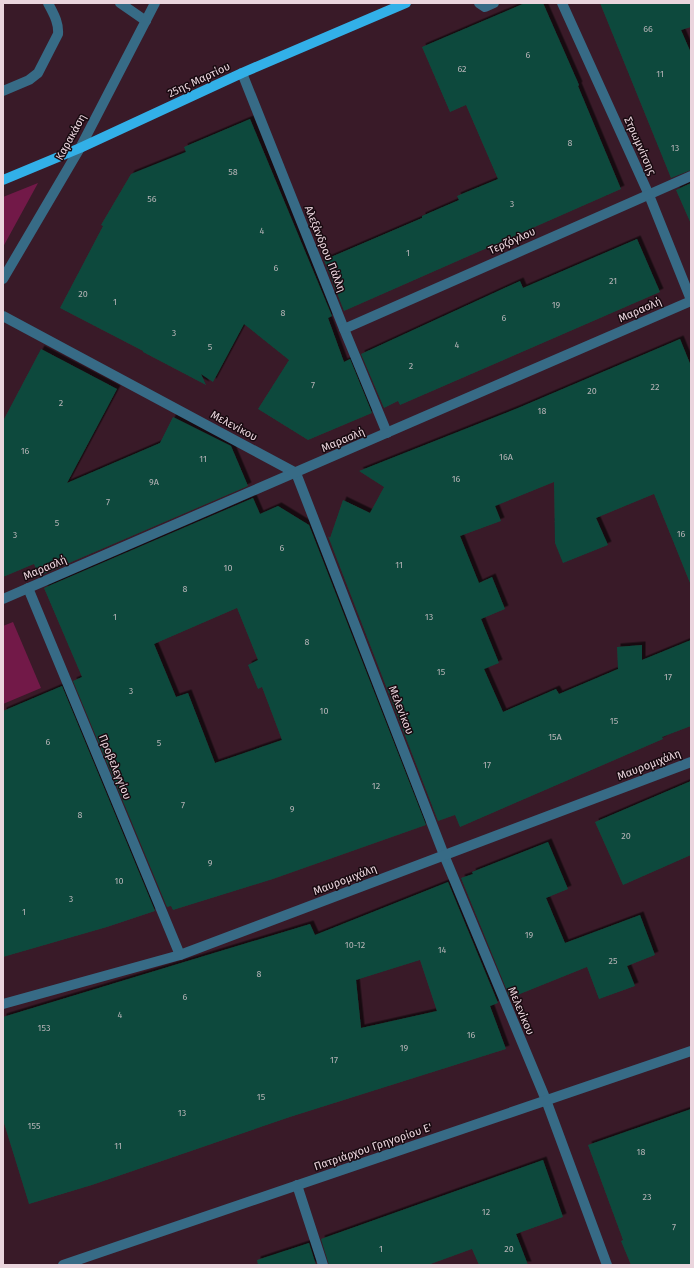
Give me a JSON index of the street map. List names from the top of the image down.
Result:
{
  "streets": {
    "main road": ["25ης Μαρτίου"],
    "street": [
      "Καρακάση",
      "Στρωμνίτσης",
      "Τερζόγλου",
      "Αλεξάνδρου Πάλλη",
      "Μαρασλή",
      "Μελενίκου",
      "Μαυρομιχάλη",
      "Προβελεγγίου",
      "Πατριάρχου Γρηγορίου Ε'"
    ]
  },
  "crossings": [
    ["25ης Μαρτίου", "Καρακάση"],
    ["25ης Μαρτίου", "Αλεξάνδρου Πάλλη"],
    ["Στρωμνίτσης", "Τερζόγλου"],
    ["Στρωμνίτσης", "Μαρασλή"],
    ["Τερζόγλου", "Αλεξάνδρου Πάλλη"],
    ["Αλεξάνδρου Πάλλη", "Μαρασλή"],
    ["Μαρασλή", "Μελενίκου"],
    ["Μαρασλή", "Προβελεγγίου"],
    ["Μελενίκου", "Μαυρομιχάλη"],
    ["Μελενίκου", "Πατριάρχου Γρηγορίου Ε'"],
    ["Μαυρομιχάλη", "Προβελεγγίου"]
  ],
  "house_numbers": [
    "66",
    "6",
    "62",
    "11",
    "8",
    "13",
    "58",
    "56",
    "3",
    "4",
    "1",
    "6",
    "21",
    "20",
    "1",
    "19",
    "8",
    "6",
    "3",
    "4",
    "5",
    "2",
    "7",
    "22",
    "20",
    "2",
    "18",
    "16",
    "16Α",
    "11",
    "16",
    "9Α",
    "7",
    "5",
    "16",
    "3",
    "6",
    "11",
    "10",
    "8",
    "1",
    "13",
    "8",
    "15",
    "17",
    "3",
    "10",
    "15",
    "15Α",
    "6",
    "5",
    "17",
    "12",
    "7",
    "9",
    "8",
    "20",
    "9",
    "10",
    "3",
    "1",
    "19",
    "10-12",
    "14",
    "25",
    "8",
    "6",
    "4",
    "153",
    "16",
    "19",
    "17",
    "15",
    "13",
    "155",
    "11",
    "18",
    "23",
    "12",
    "7",
    "1",
    "20"
  ]
}
